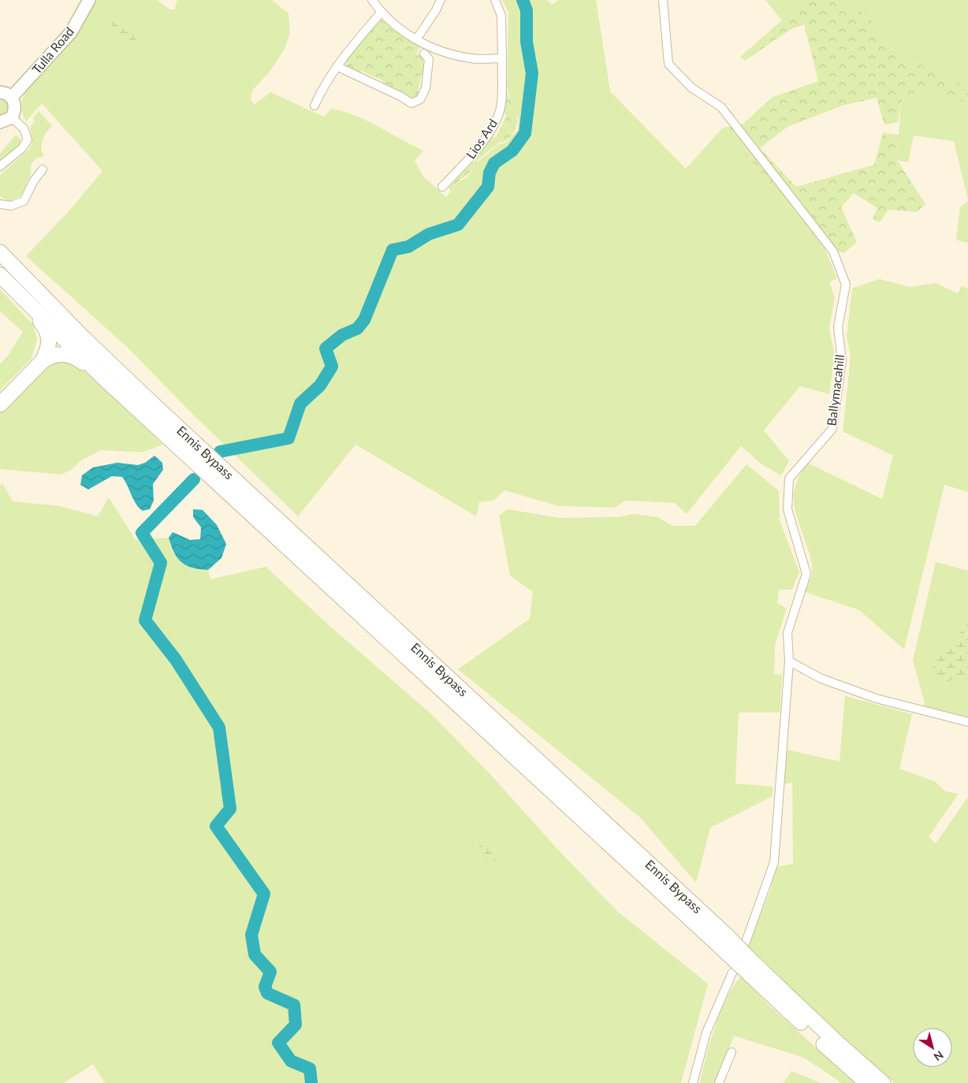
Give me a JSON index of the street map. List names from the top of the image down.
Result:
{
  "streets": {
    "highway": ["Ennis Bypass"],
    "main road": ["Tulla Road"],
    "street": ["Lios Ard", "Ballymacahill"]
  },
  "north": "bottom right"
}
